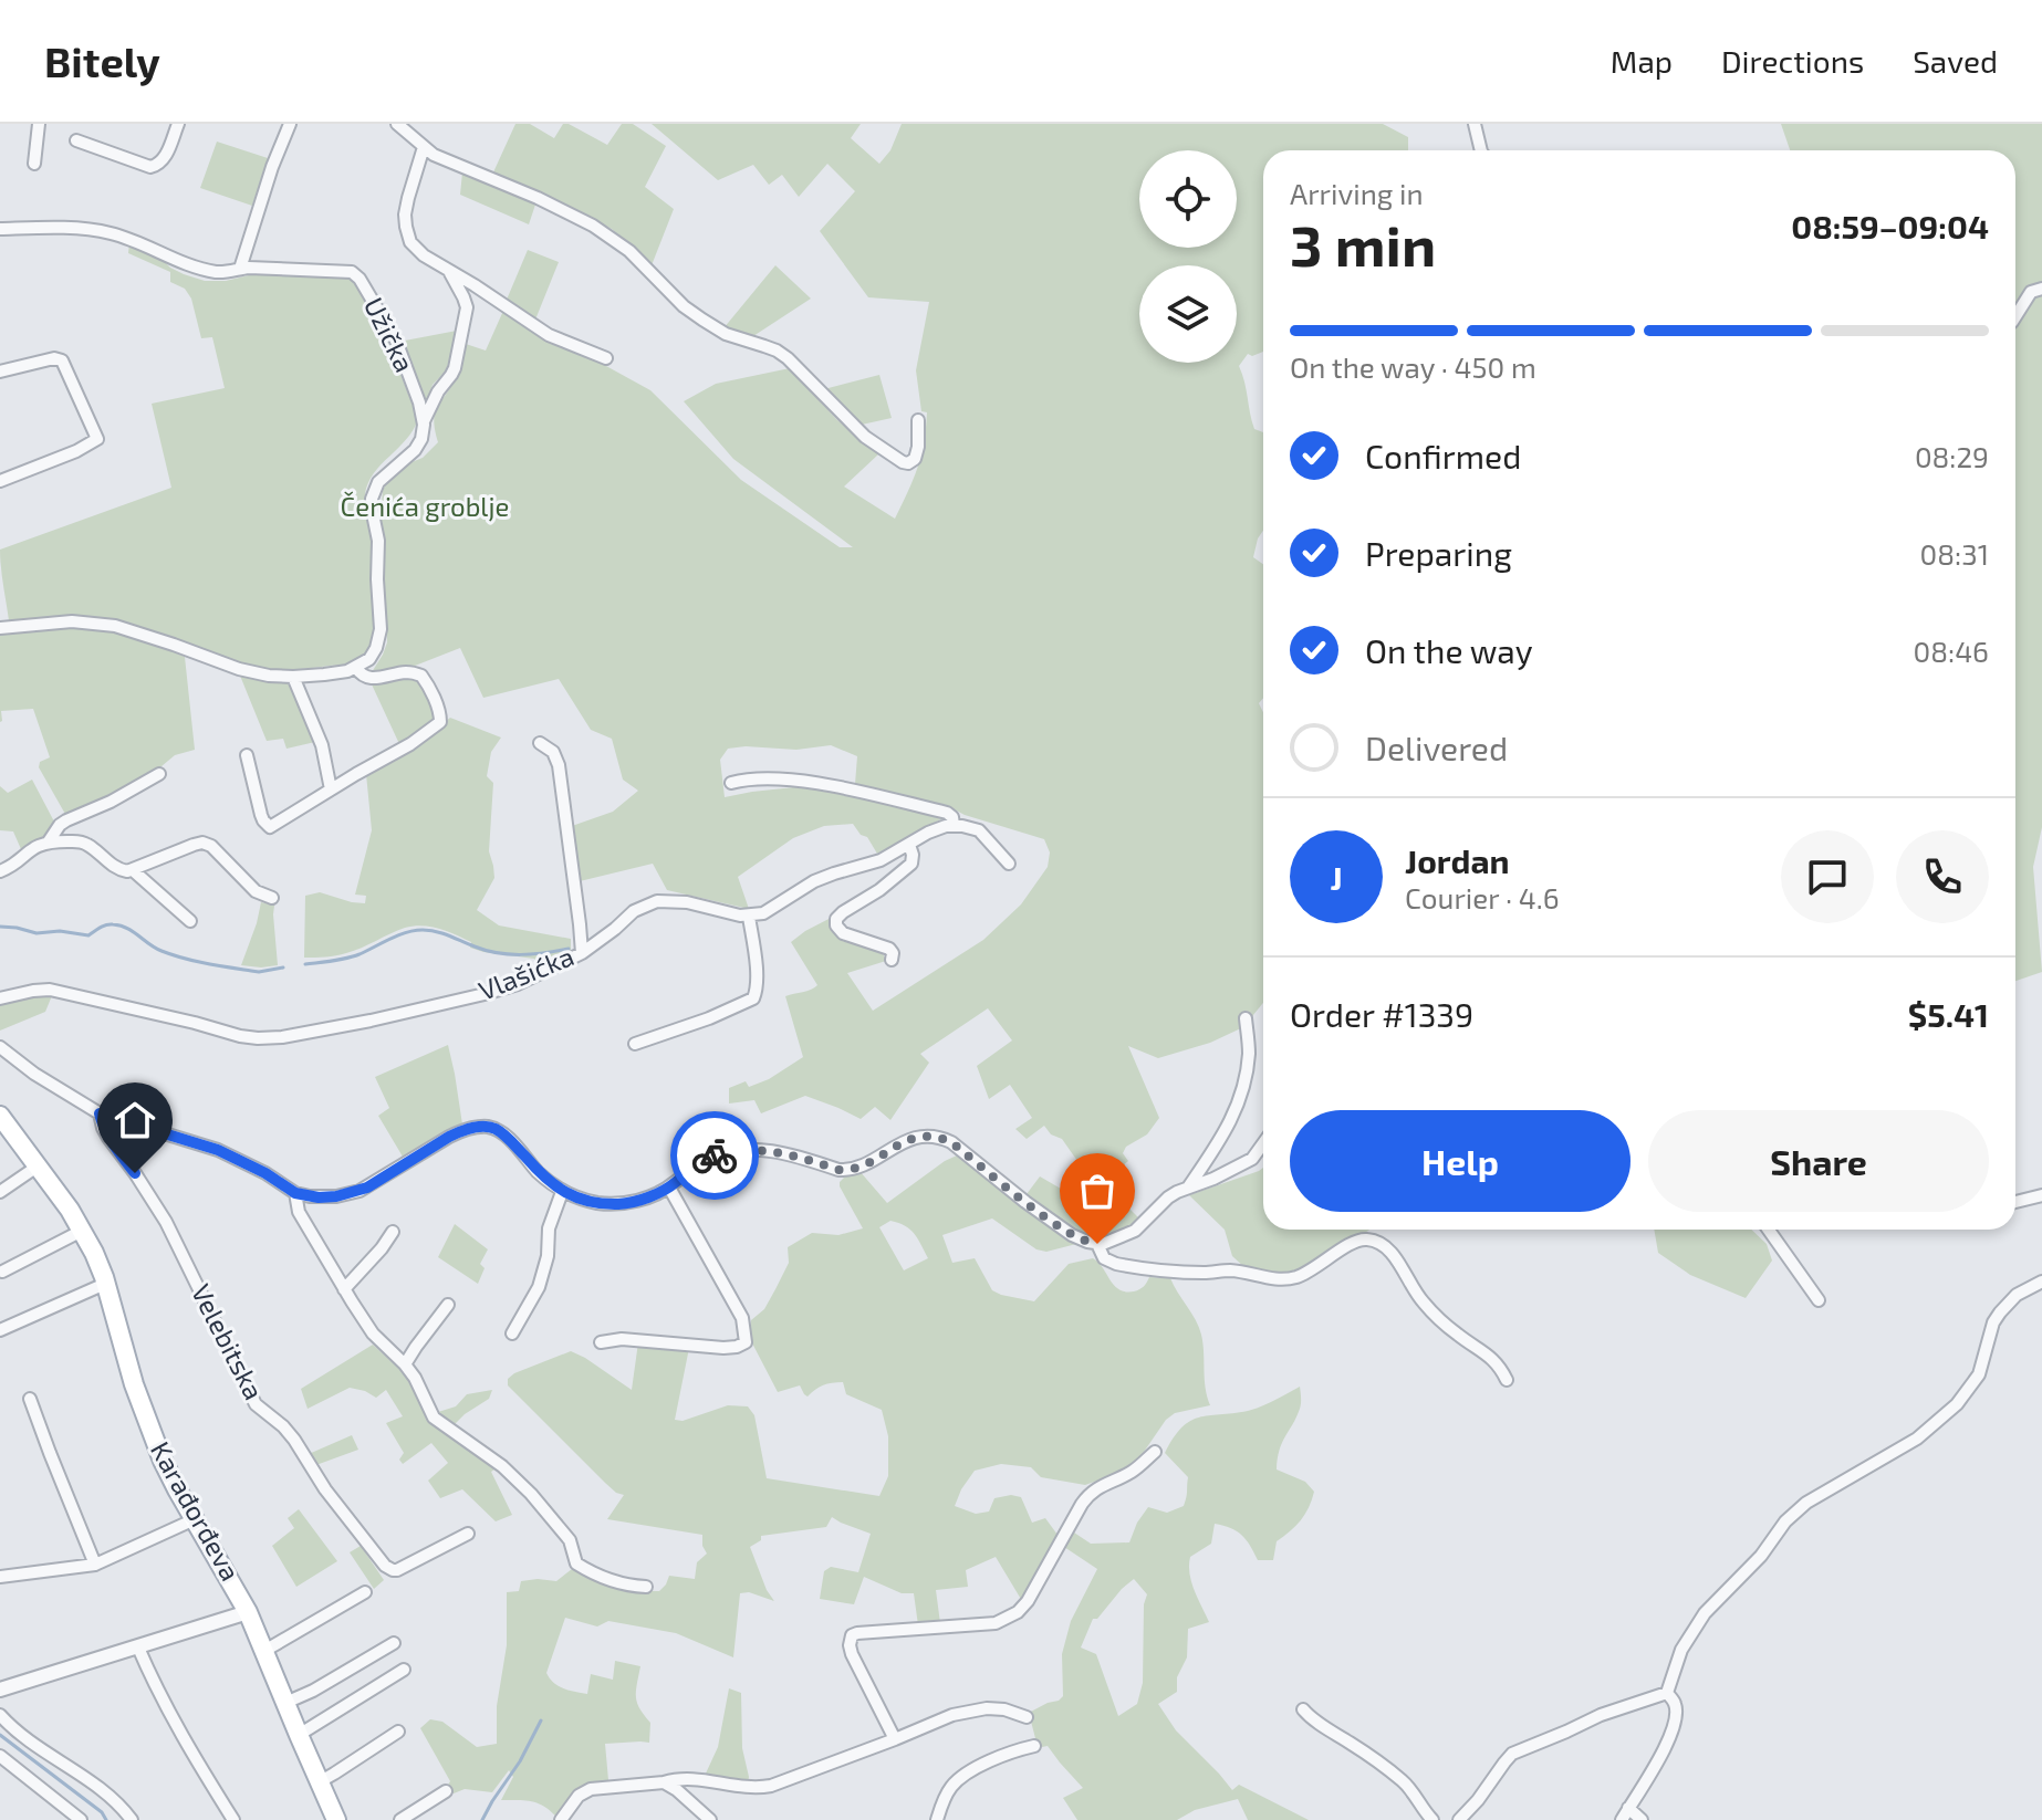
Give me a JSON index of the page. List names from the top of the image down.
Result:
{
  "streets": {
    "main road": ["Karađorđeva"],
    "street": ["Užička", "Vlašićka", "Velebitska"]
  },
  "parks": ["Čenića groblje"],
  "page": {
    "header": "Bitely",
    "nav": ["Map", "Directions", "Saved"],
    "heading": ["3 min", "Arriving in", "08:59–09:04"],
    "panel": [
      "Jordan",
      "Courier · 4.6",
      "Order #1339",
      "$5.41"
    ],
    "bar": "On the way · 450 m",
    "list": [
      ["Confirmed", "08:29"],
      ["Preparing", "08:31"],
      ["On the way", "08:46"],
      "Delivered"
    ],
    "round": "J",
    "buttons": ["Help", "Share"]
  }
}
